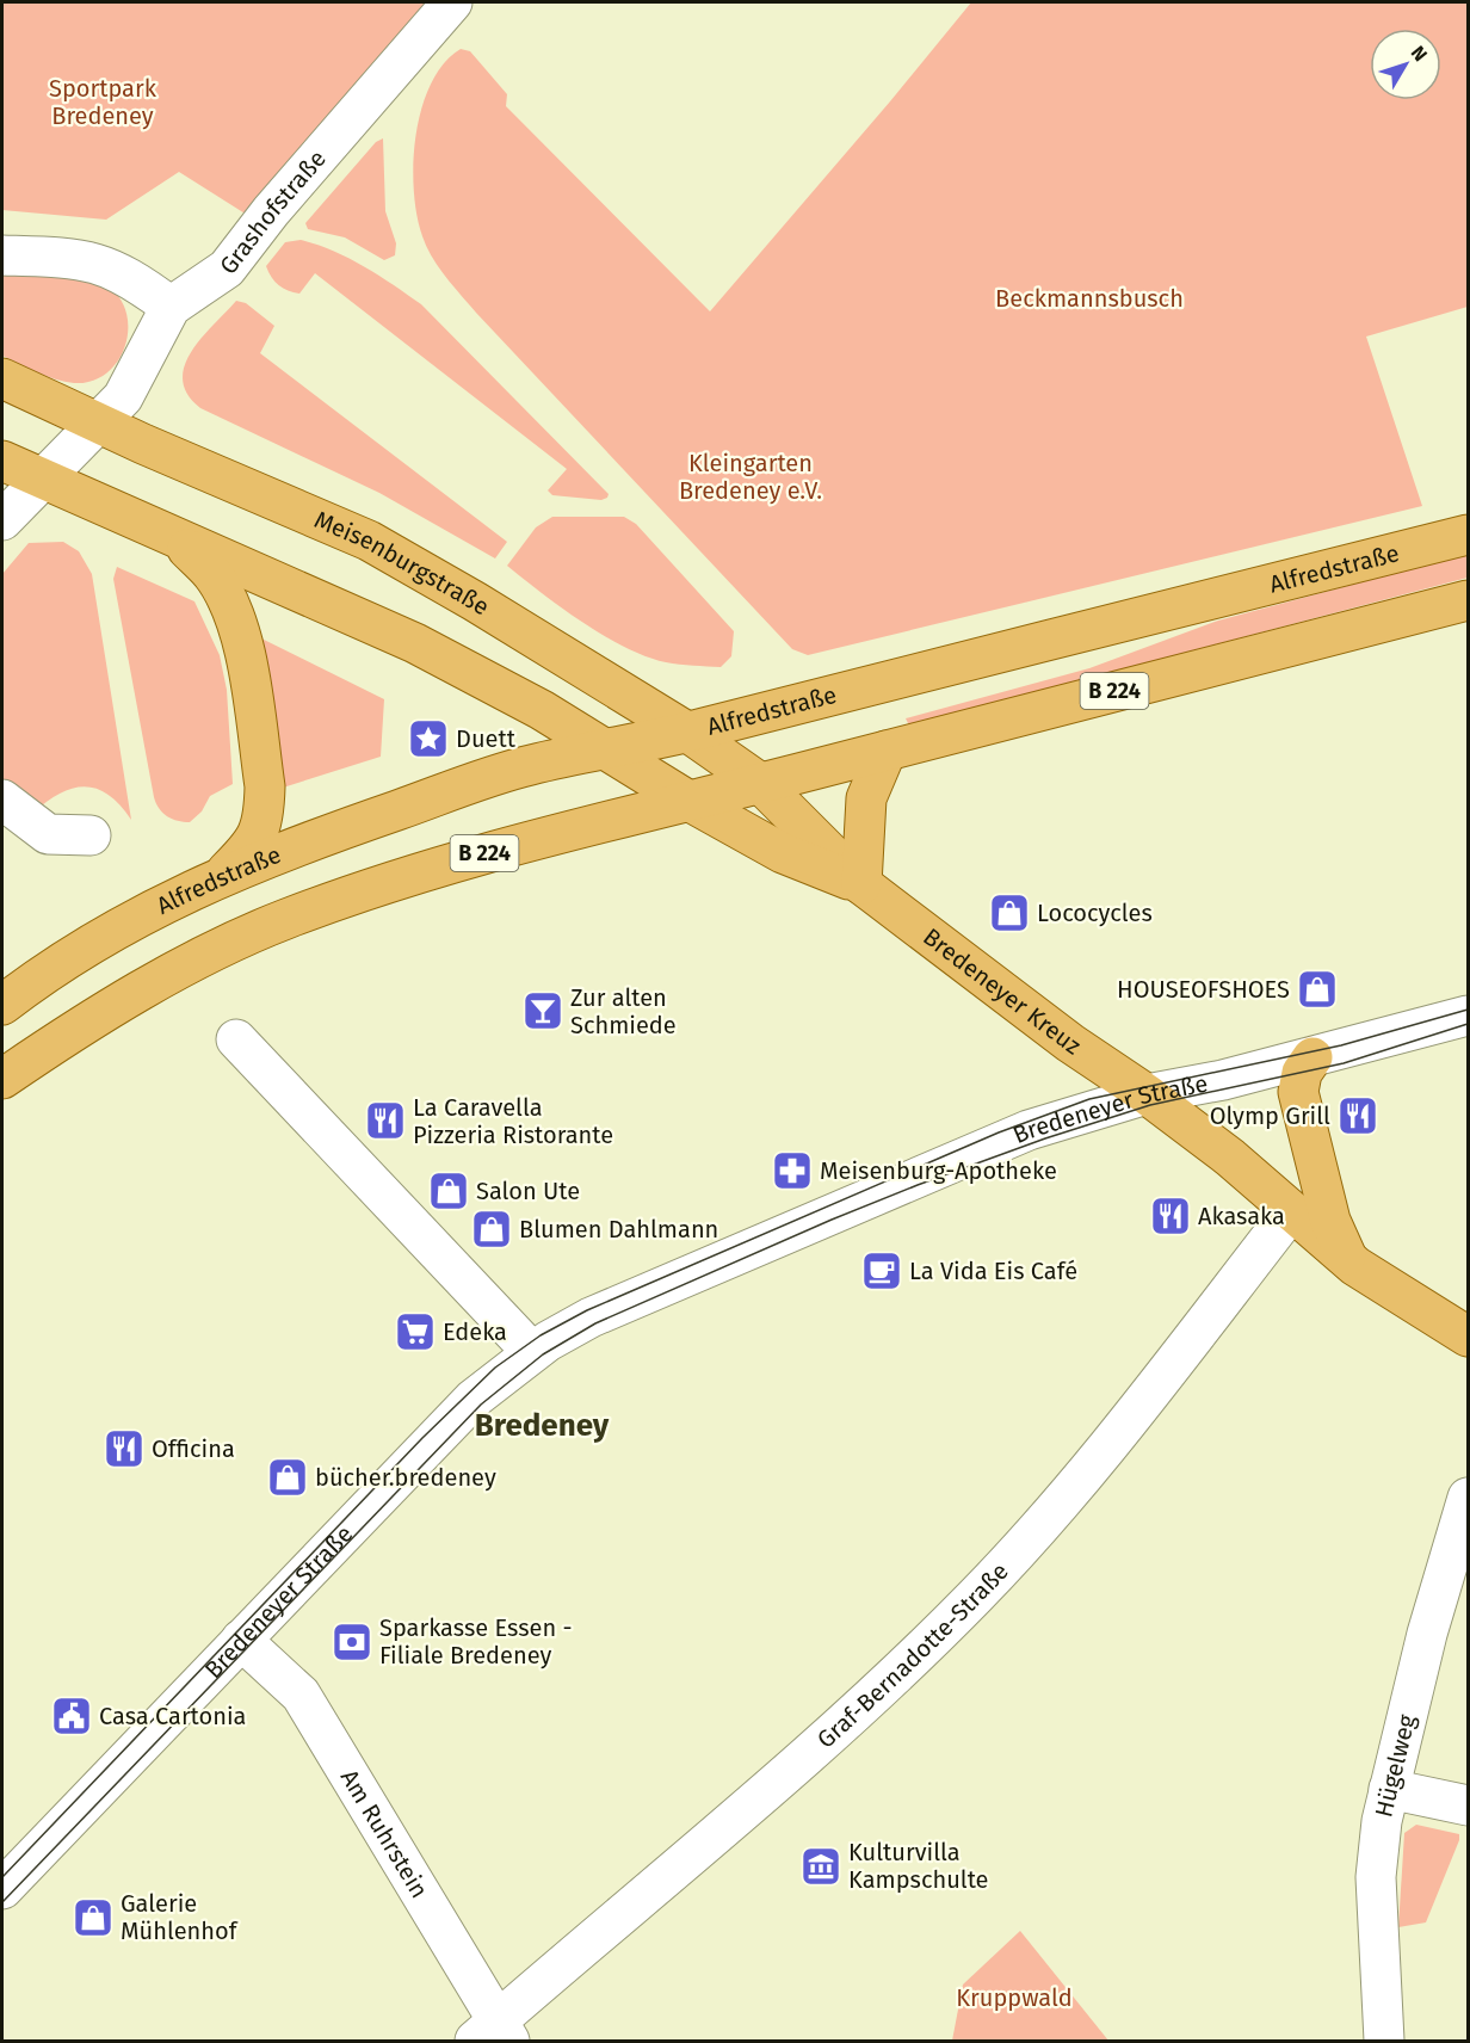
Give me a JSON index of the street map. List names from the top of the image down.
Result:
{
  "streets": {
    "main road": [
      "Meisenburgstraße",
      "Alfredstraße",
      "B 224",
      "Bredeneyer Kreuz"
    ],
    "street": [
      "Grashofstraße",
      "Bredeneyer Straße",
      "Graf-Bernadotte-Straße",
      "Hügelweg",
      "Am Ruhrstein"
    ]
  },
  "crossings": [
    ["Grashofstraße", "Meisenburgstraße"],
    ["Meisenburgstraße", "Alfredstraße"],
    ["Meisenburgstraße", "Bredeneyer Kreuz"],
    ["Alfredstraße", "Bredeneyer Kreuz"],
    ["B 224", "Bredeneyer Kreuz"],
    ["Bredeneyer Kreuz", "Bredeneyer Straße"],
    ["Bredeneyer Kreuz", "Graf-Bernadotte-Straße"],
    ["Bredeneyer Straße", "Am Ruhrstein"],
    ["Graf-Bernadotte-Straße", "Am Ruhrstein"]
  ],
  "districts": ["Bredeney"],
  "parks": [
    "Sportpark Bredeney",
    "Beckmannsbusch",
    "Kleingarten Bredeney e.V.",
    "Kruppwald"
  ],
  "places": {
    "place": ["Duett"],
    "shop": [
      "Lococycles",
      "HOUSEOFSHOES",
      "Salon Ute",
      "Blumen Dahlmann",
      "bücher.bredeney",
      "Galerie Mühlenhof"
    ],
    "bar": ["Zur alten Schmiede"],
    "restaurant": [
      "Olymp Grill",
      "La Caravella Pizzeria Ristorante",
      "Akasaka",
      "Officina"
    ],
    "pharmacy": ["Meisenburg-Apotheke"],
    "cafe": ["La Vida Eis Café"],
    "supermarket": ["Edeka"],
    "bank": ["Sparkasse Essen - Filiale Bredeney"],
    "public building": ["Casa Cartonia"],
    "museum": ["Kulturvilla Kampschulte"]
  },
  "north": "top right"
}
